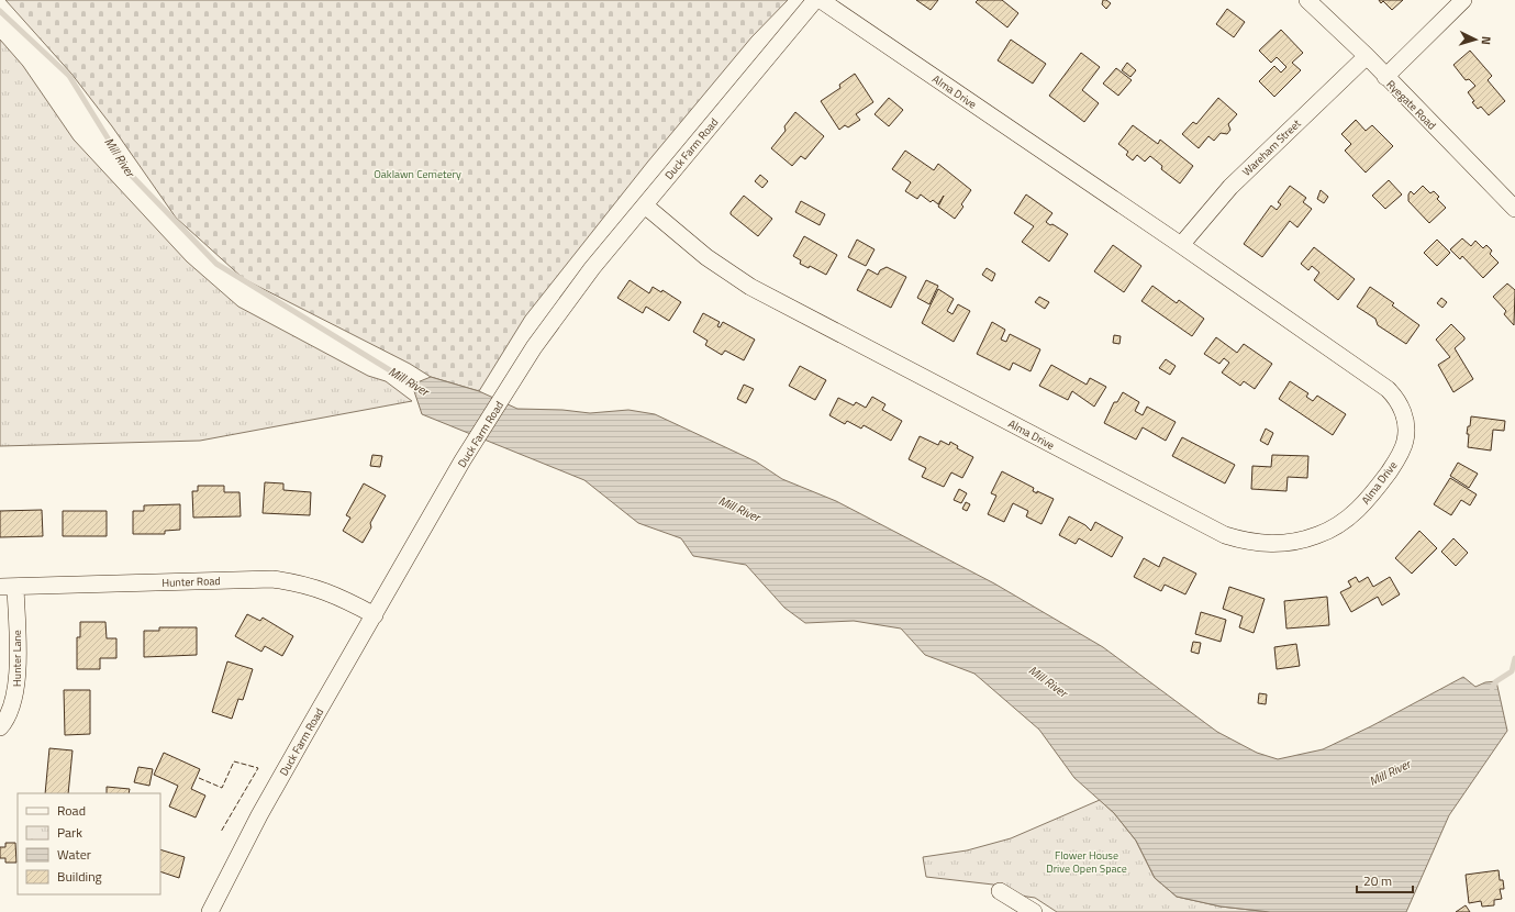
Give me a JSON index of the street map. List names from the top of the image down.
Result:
{
  "streets": {
    "street": [
      "Alma Drive",
      "Ryegate Road",
      "Wareham Street",
      "Duck Farm Road",
      "Hunter Road",
      "Hunter Lane"
    ]
  },
  "crossings": [
    ["Alma Drive", "Wareham Street"],
    ["Alma Drive", "Duck Farm Road"],
    ["Ryegate Road", "Wareham Street"],
    ["Duck Farm Road", "Hunter Road"],
    ["Hunter Road", "Hunter Lane"]
  ],
  "water": ["Mill River"],
  "parks": ["Oaklawn Cemetery", "Flower House Drive Open Space"],
  "legend": [
    "Road",
    "Park",
    "Water",
    "Building"
  ],
  "scale_bar": "20 m",
  "north": "right"
}
